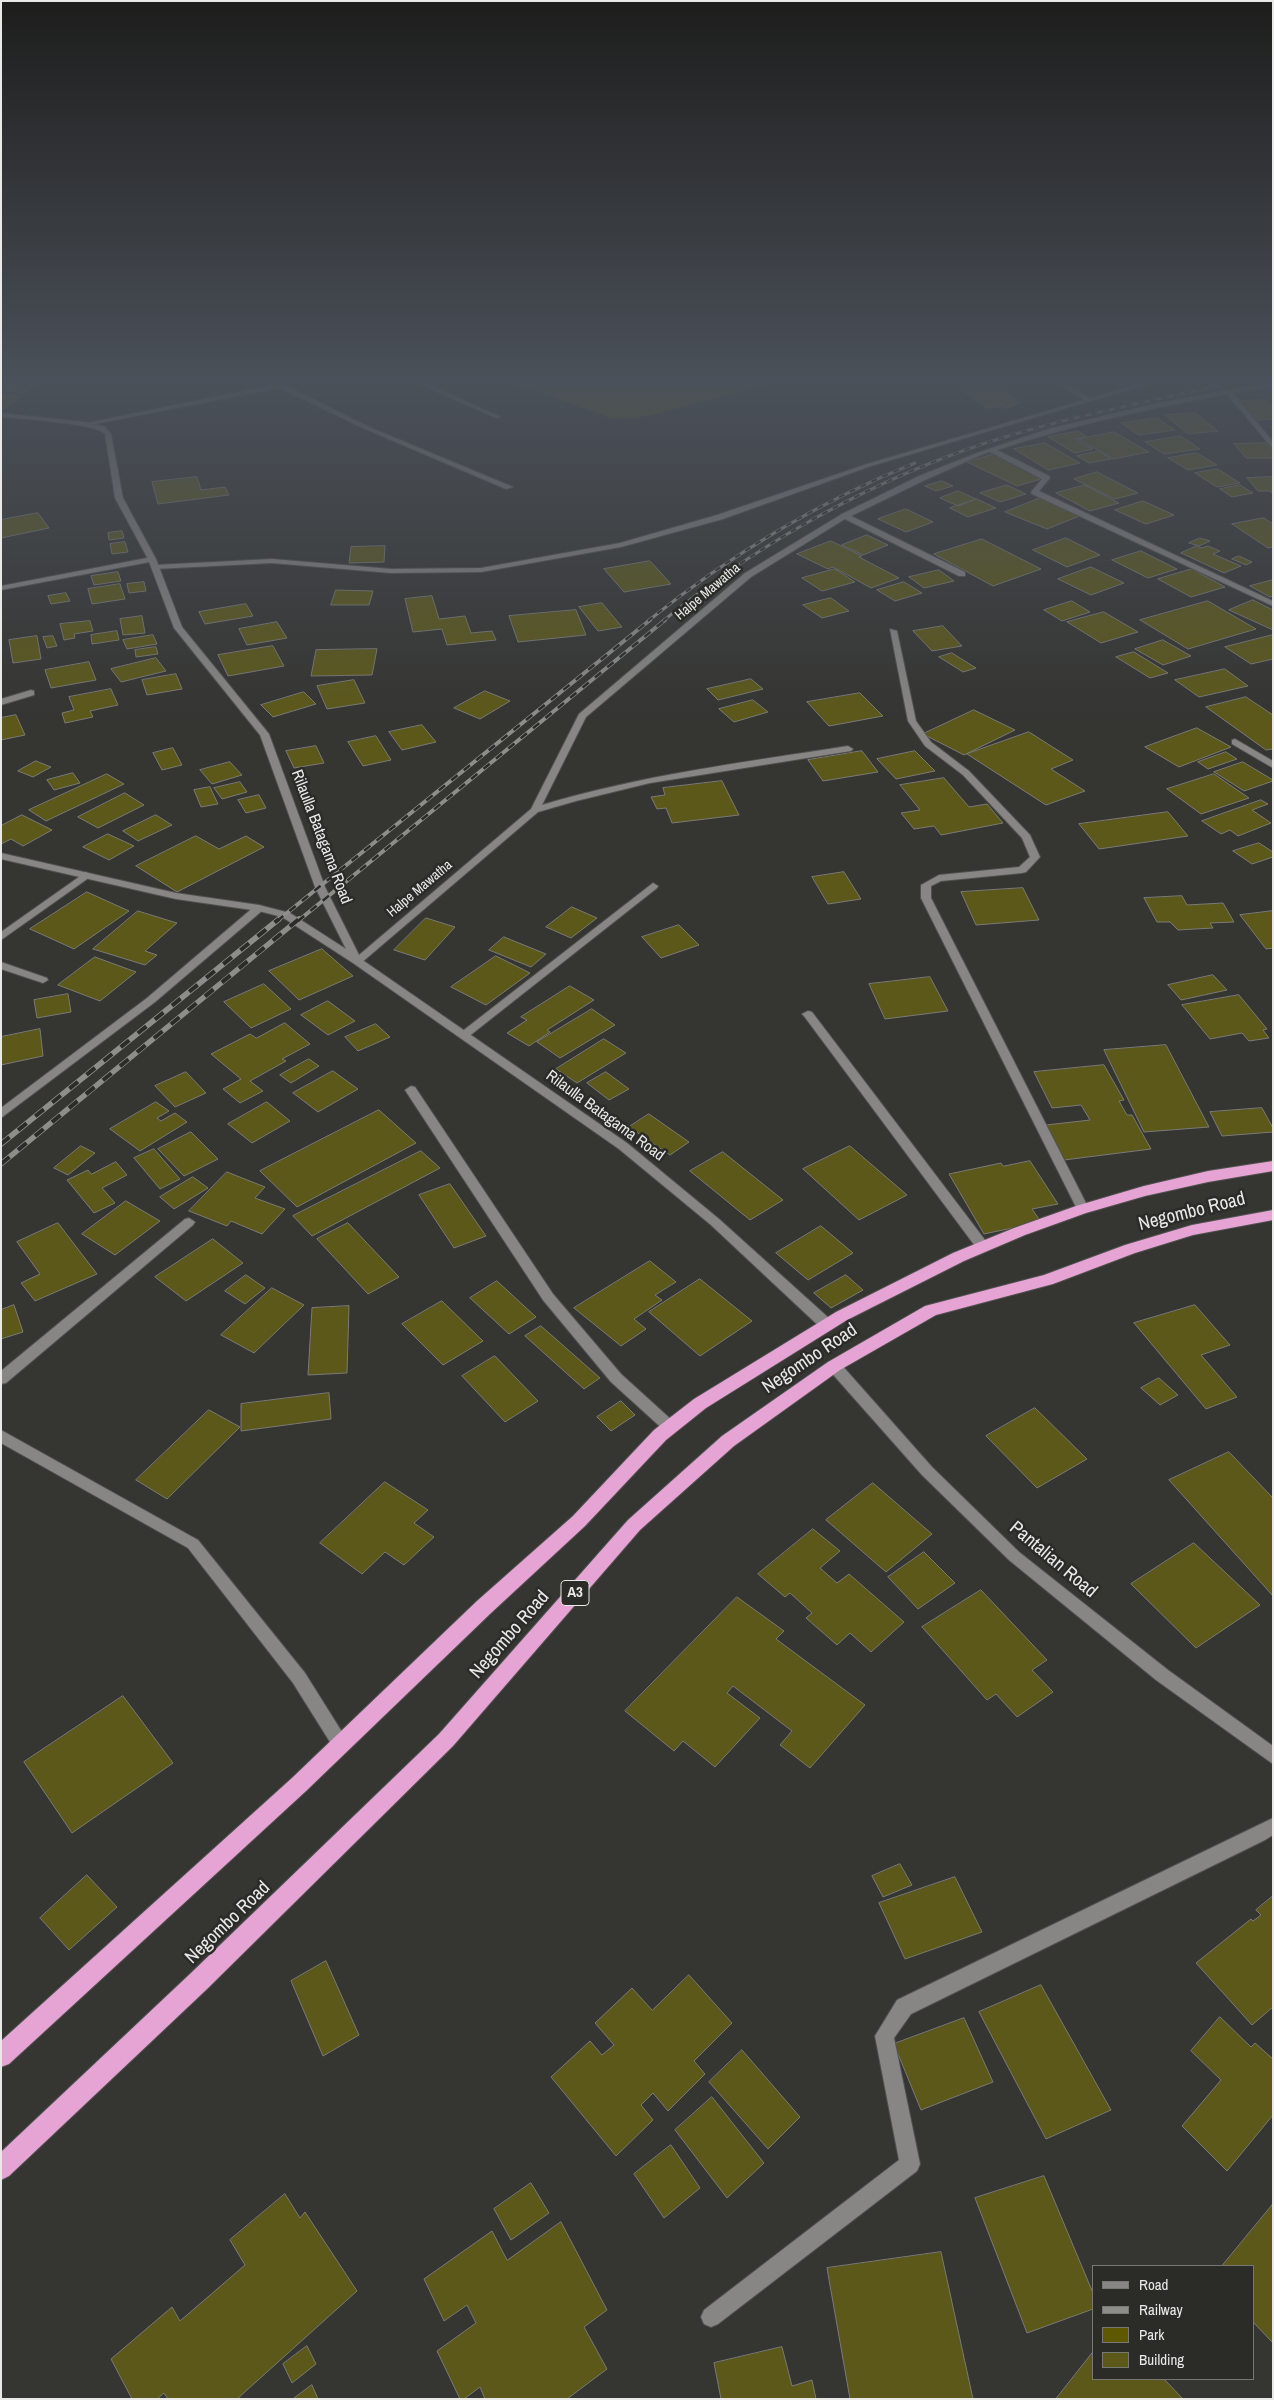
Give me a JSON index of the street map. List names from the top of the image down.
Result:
{
  "streets": {
    "highway": ["Negombo Road", "A3"],
    "street": ["Halpe Mawatha", "Rilaulla Batagama Road", "Pantalian Road"]
  },
  "crossings": [
    ["Halpe Mawatha", "Rilaulla Batagama Road"],
    ["Rilaulla Batagama Road", "Negombo Road"],
    ["Negombo Road", "Pantalian Road"]
  ],
  "legend": [
    "Road",
    "Railway",
    "Park",
    "Building"
  ]
}
